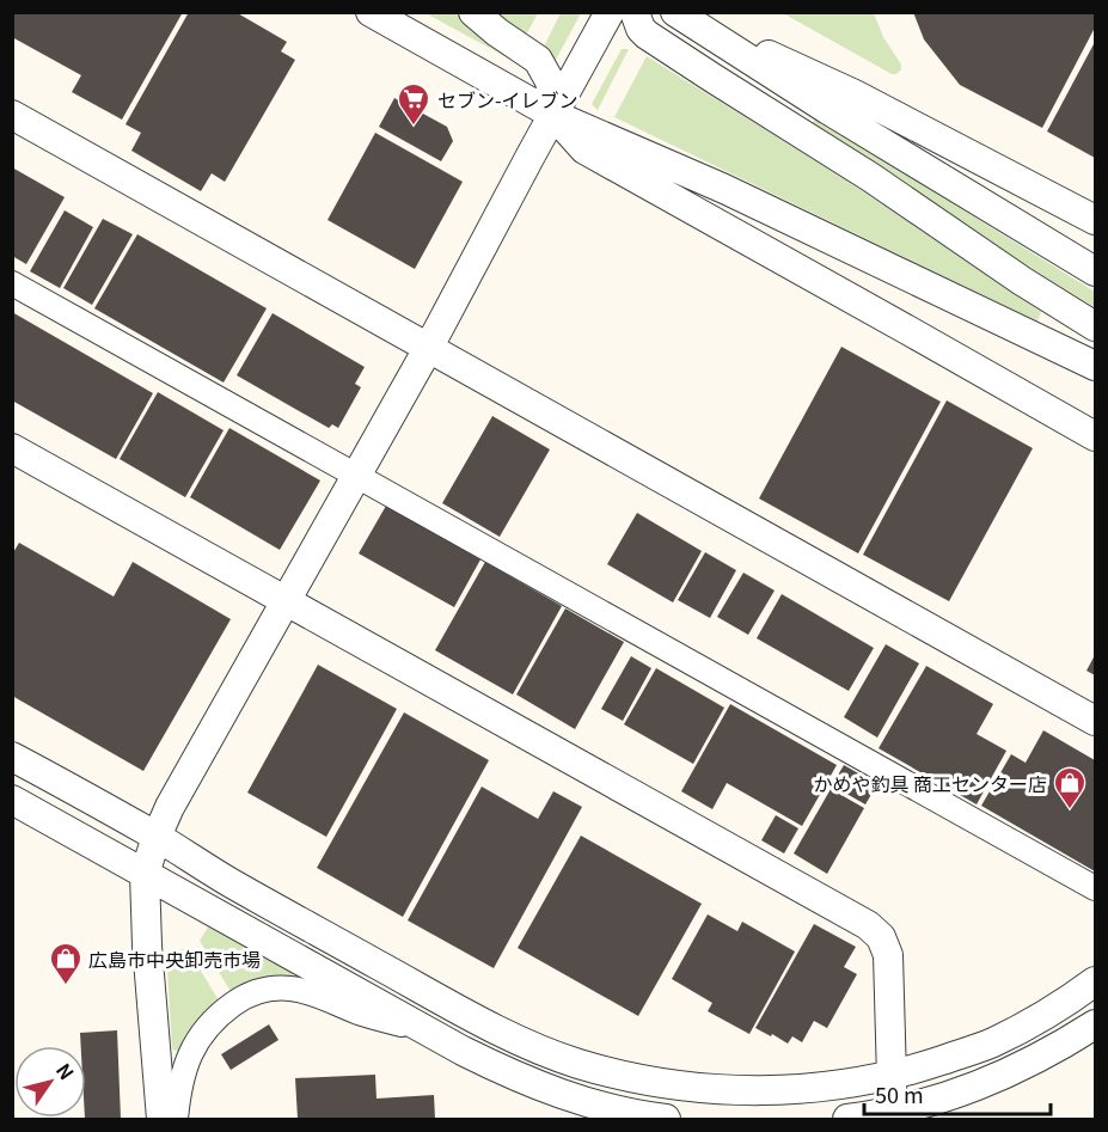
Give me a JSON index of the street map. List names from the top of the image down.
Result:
{
  "places": {
    "supermarket": ["セブン-イレブン"],
    "shop": ["かめや釣具 商工センター店", "広島市中央卸売市場"]
  },
  "scale_bar": "50 m",
  "north": "top right"
}
